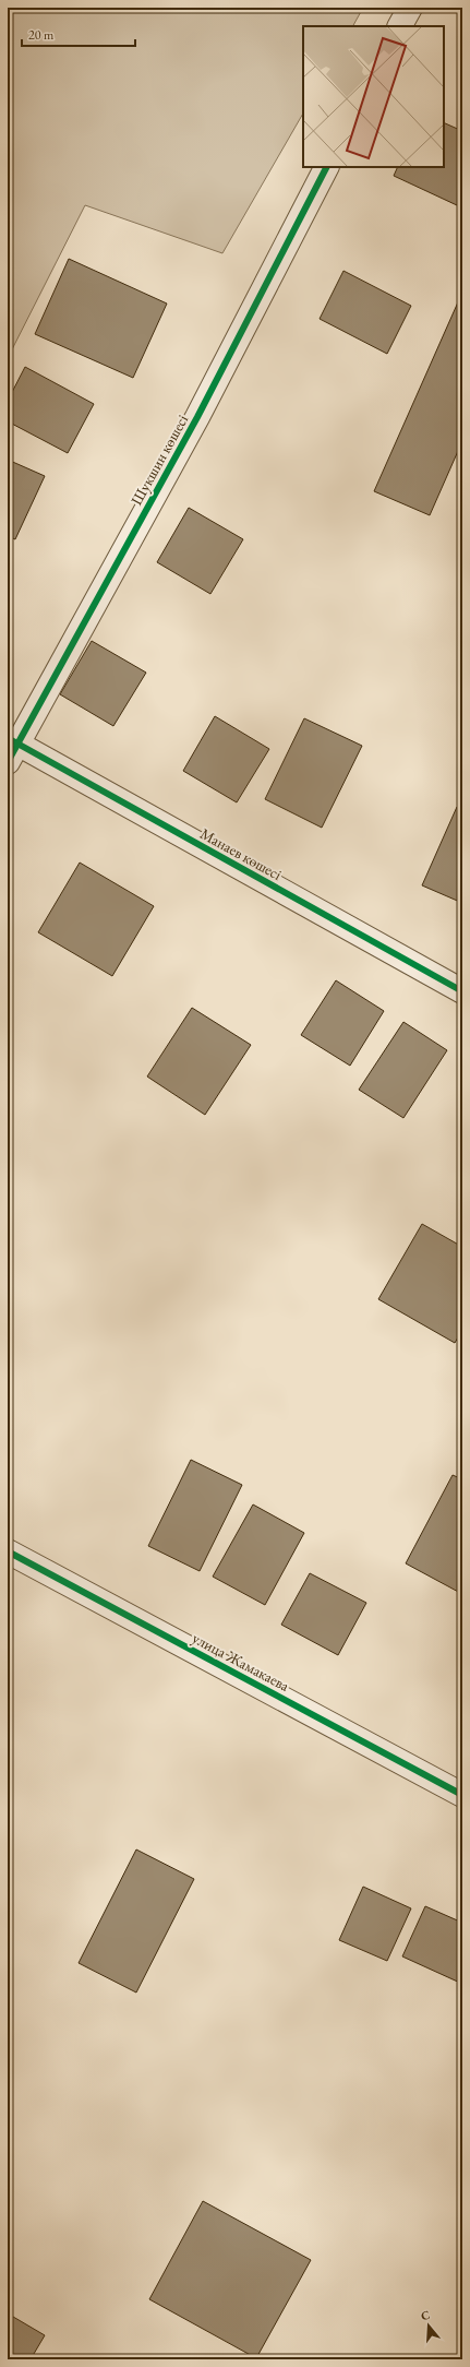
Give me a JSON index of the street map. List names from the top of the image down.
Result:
{
  "streets": {
    "street": ["Шукшин көшесі", "Манаев көшесі", "улица Жамакаева"]
  },
  "crossings": [
    ["Шукшин көшесі", "Манаев көшесі"]
  ],
  "scale_bar": "20 m",
  "north": "top"
}
